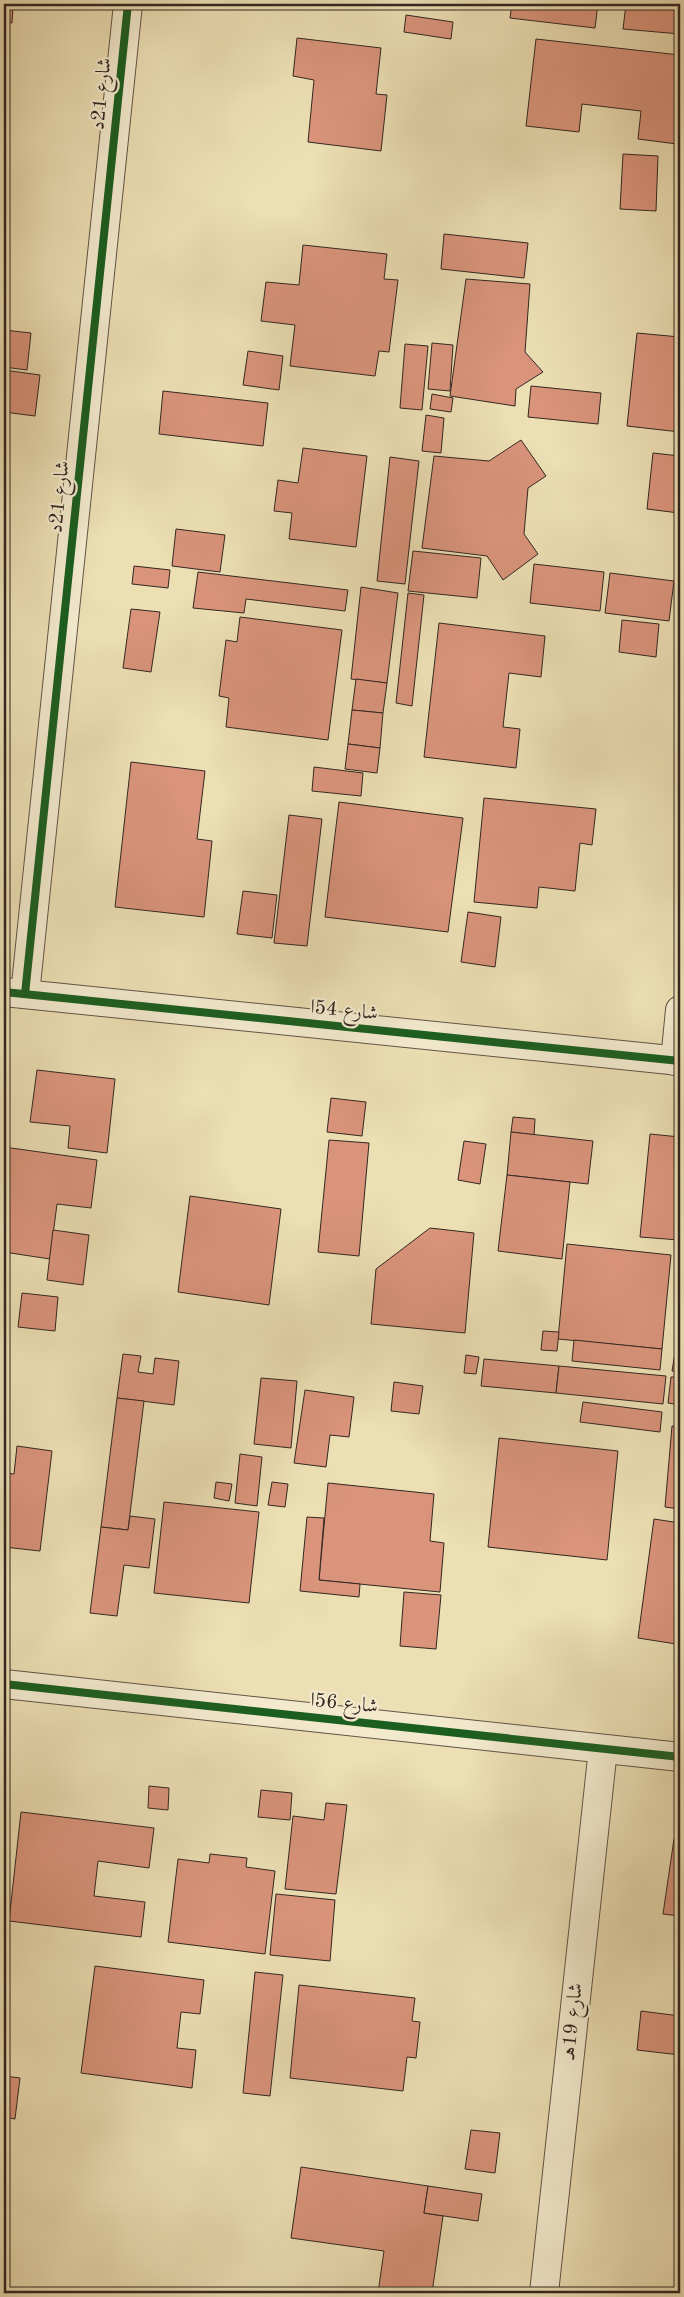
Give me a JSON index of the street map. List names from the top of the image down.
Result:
{
  "streets": {
    "street": [
      "شارع 21د",
      "شارع 54ا",
      "شارع 56ا",
      "شارع 19هـ"
    ]
  },
  "crossings": [
    ["شارع 21د", "شارع 54ا"],
    ["شارع 56ا", "شارع 19هـ"]
  ]
}
